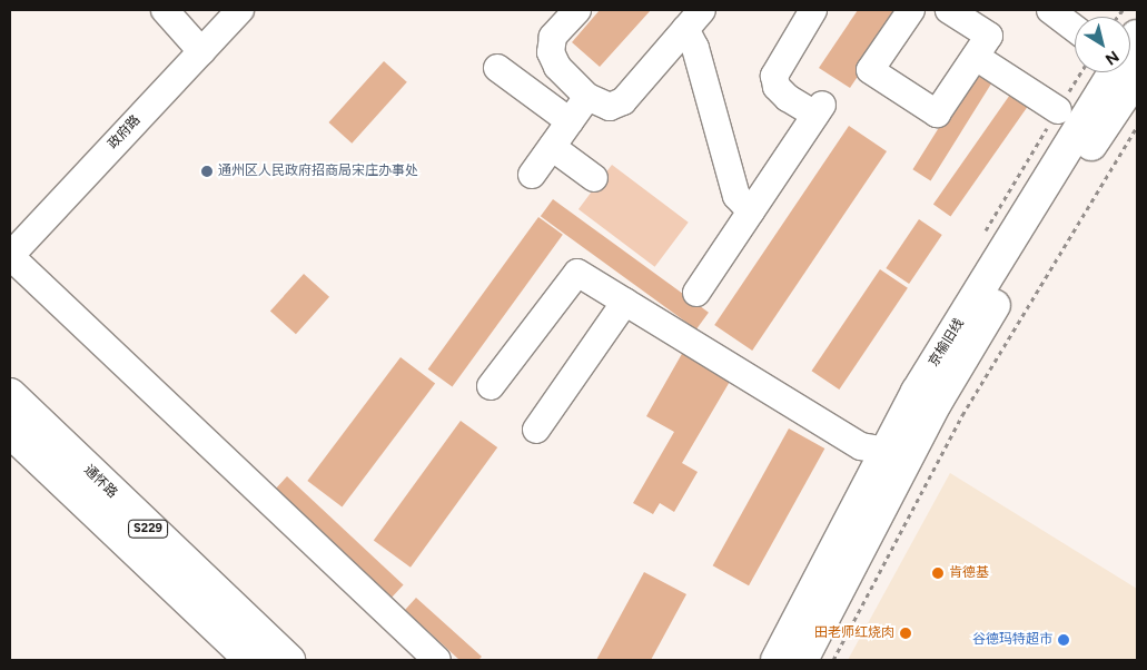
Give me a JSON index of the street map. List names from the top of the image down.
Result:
{
  "streets": {
    "main road": ["京榆旧线", "通怀路", "S229"],
    "street": ["政府路"]
  },
  "places": [
    "通州区人民政府招商局宋庄办事处",
    "肯德基",
    "田老师红烧肉",
    "谷德玛特超市"
  ],
  "north": "bottom right"
}
